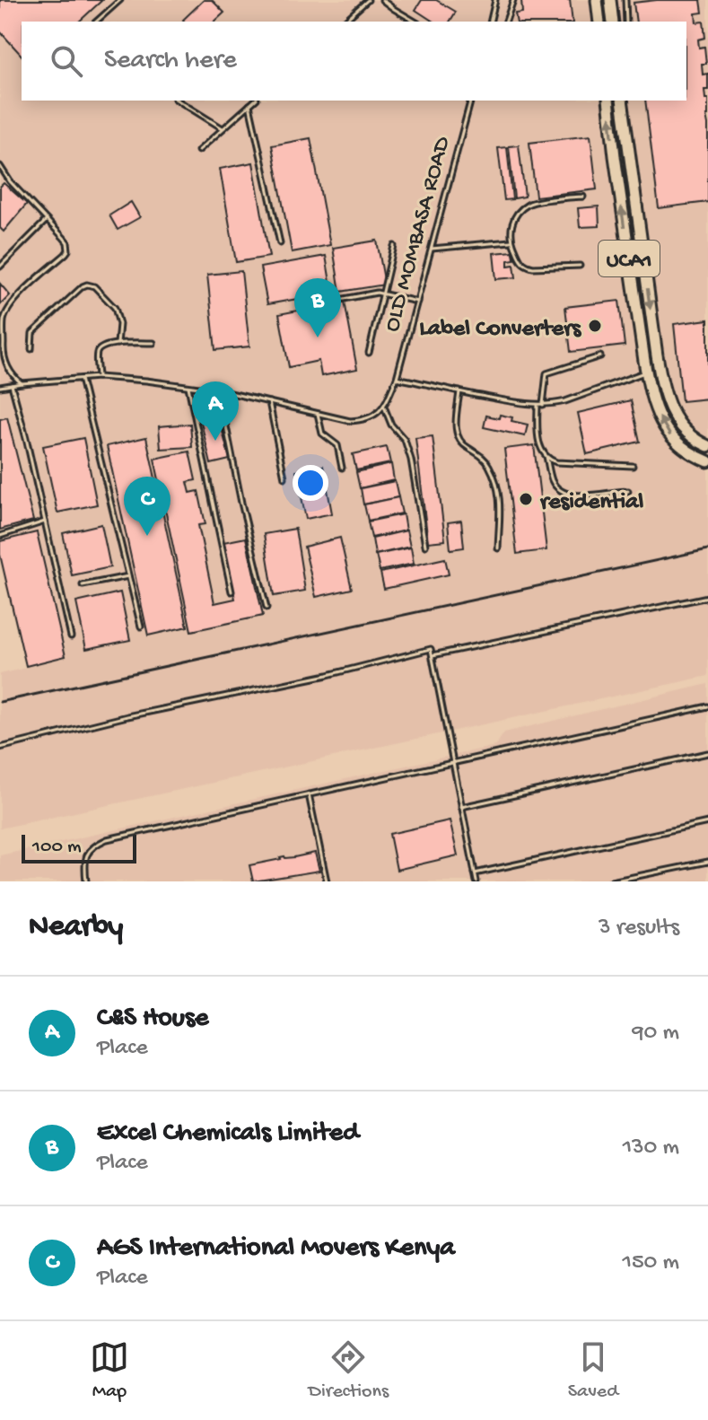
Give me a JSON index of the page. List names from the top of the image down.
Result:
{
  "streets": {
    "main road": ["UCA1"],
    "lane": ["OLD MOMBASA ROAD"]
  },
  "places": ["Label Converters", "residential"],
  "scale_bar": "100 m",
  "page": {
    "search": "Search here",
    "pins": ["B", "A", "C"],
    "scale": "100 m",
    "heading": ["Nearby", "3 results"],
    "list": [
      {
        "mark": "A",
        "name": "C&S House",
        "note": "Place",
        "value": "90 m"
      },
      {
        "mark": "B",
        "name": "Excel Chemicals Limited",
        "note": "Place",
        "value": "130 m"
      },
      {
        "mark": "C",
        "name": "AGS International Movers Kenya",
        "note": "Place",
        "value": "150 m"
      }
    ],
    "nav": ["Map", "Directions", "Saved"]
  }
}
